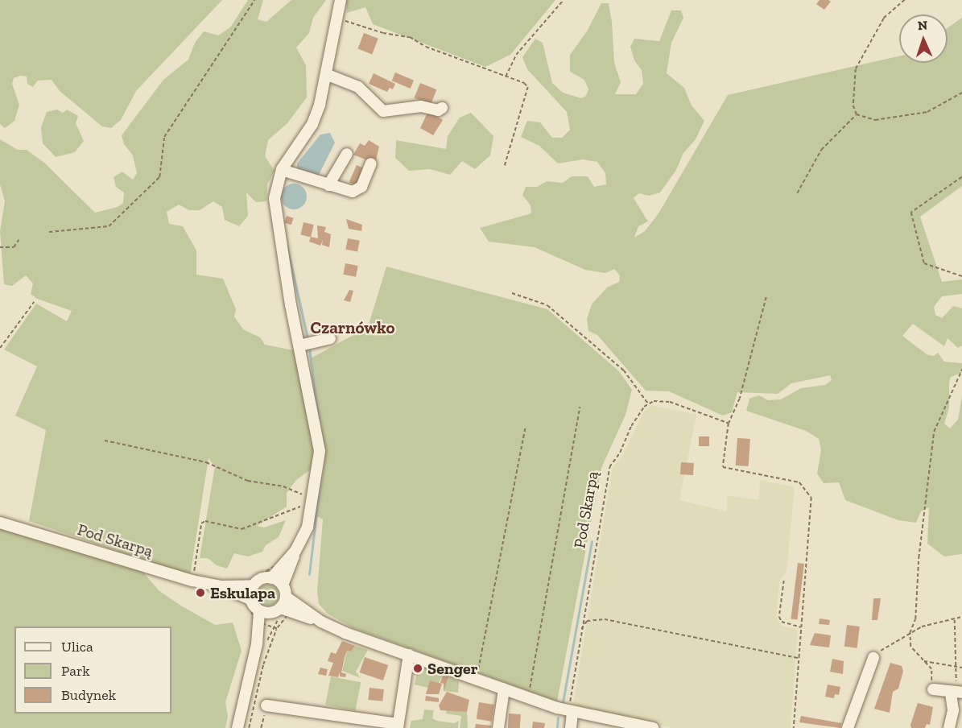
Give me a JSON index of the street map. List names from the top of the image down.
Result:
{
  "streets": {
    "street": ["Pod Skarpą"]
  },
  "districts": ["Czarnówko"],
  "places": ["Eskulapa", "Senger"],
  "legend": ["Ulica", "Park", "Budynek"],
  "north": "top"
}
